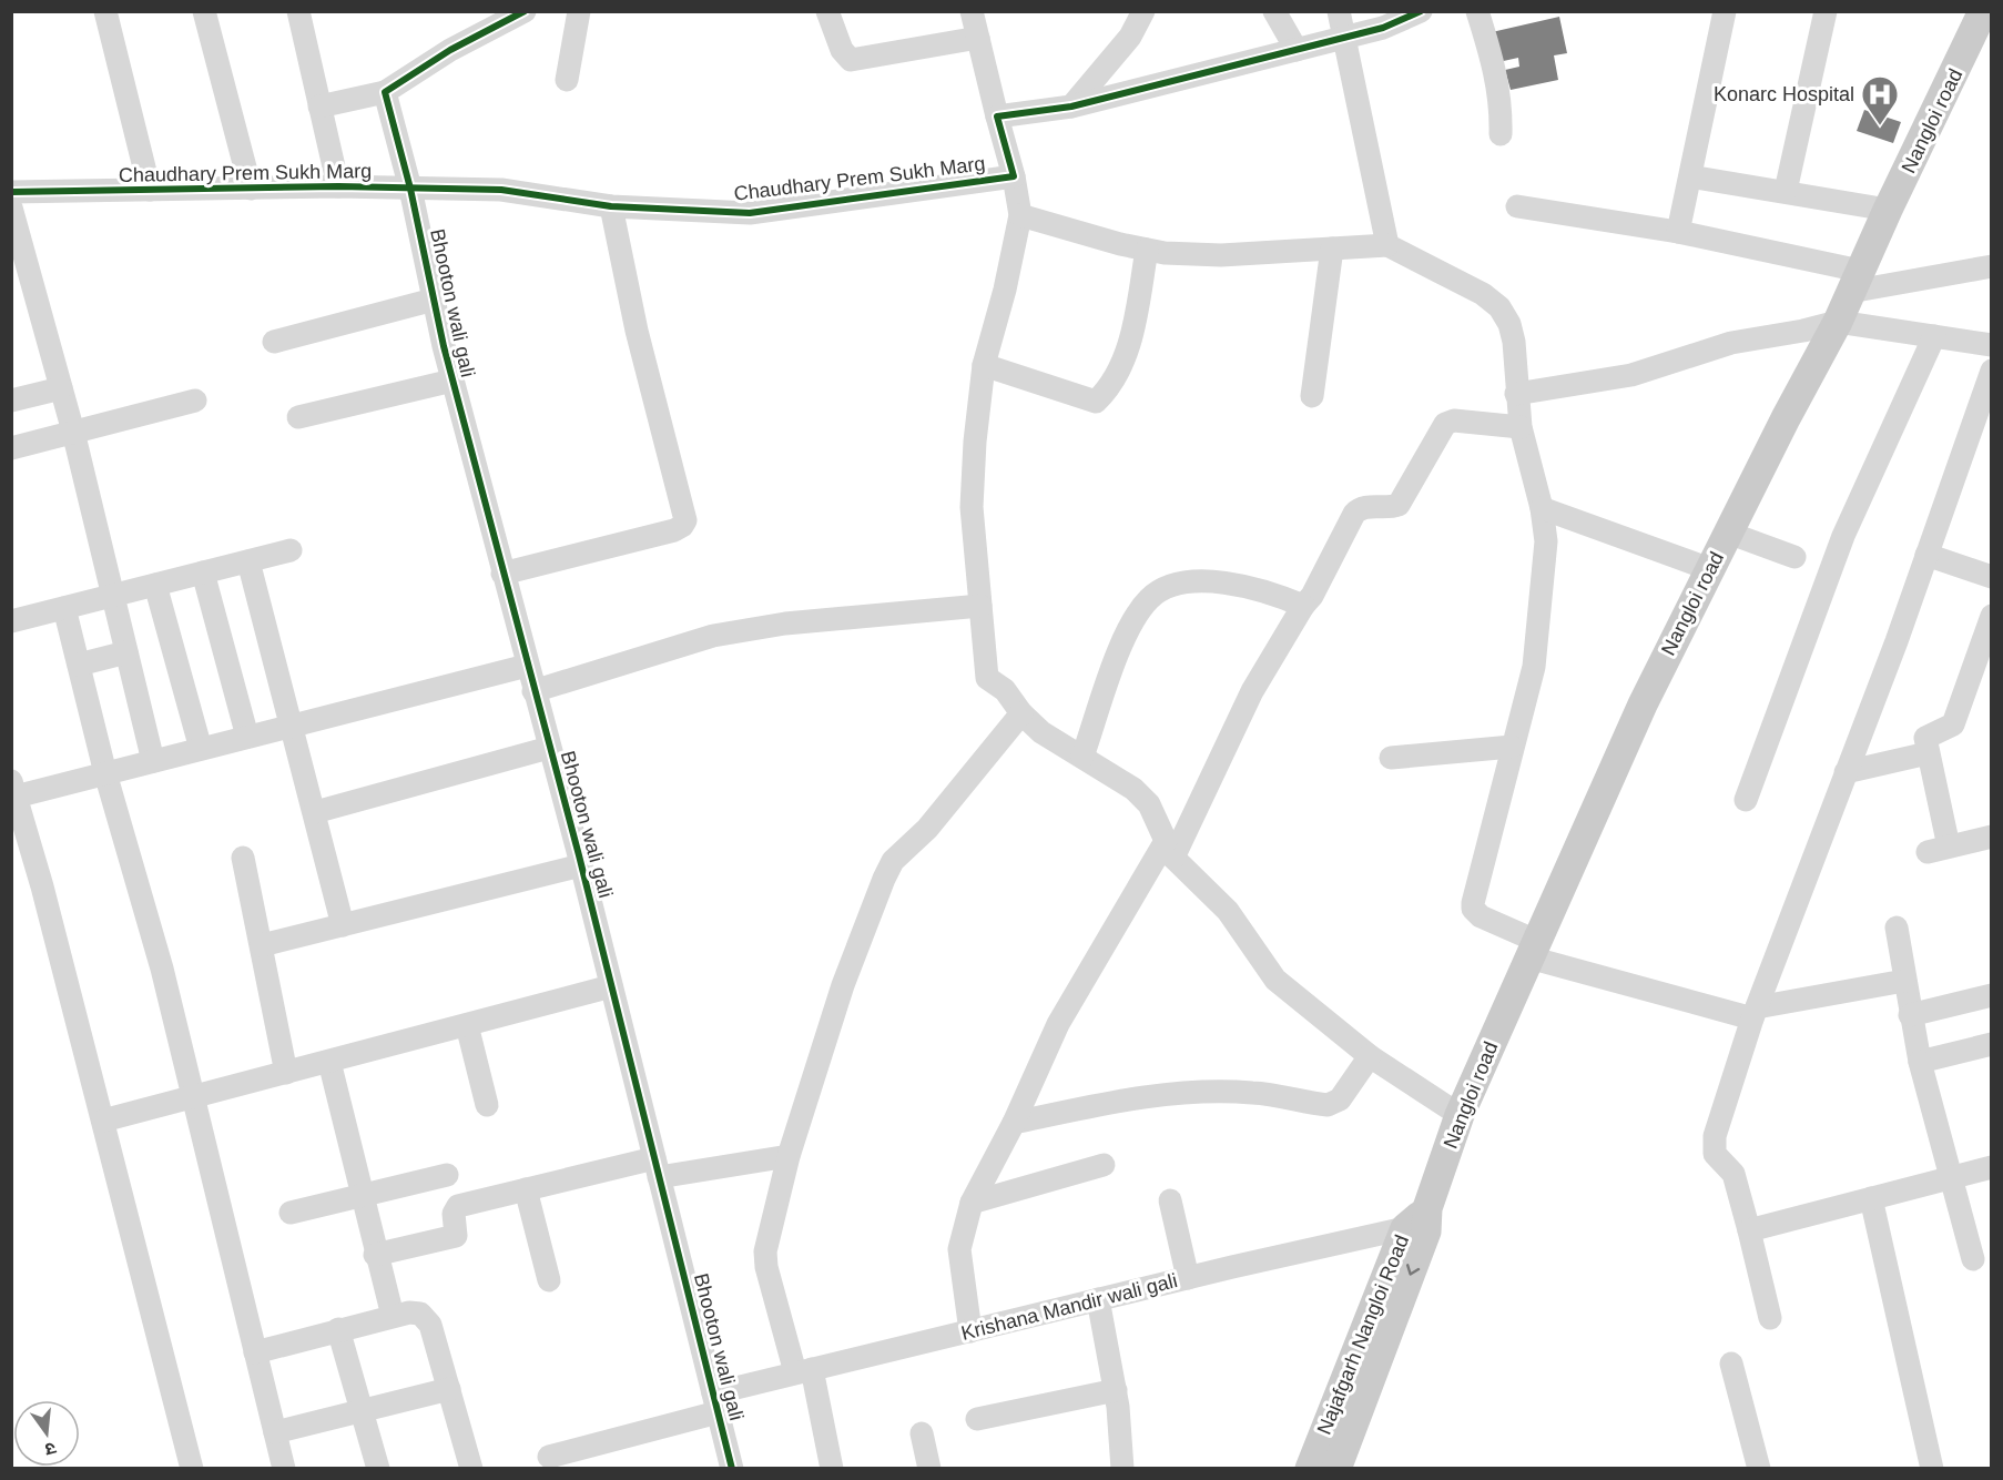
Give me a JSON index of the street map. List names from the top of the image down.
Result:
{
  "streets": {
    "main road": ["Nangloi road", "Najafgarh Nangloi Road"],
    "street": ["Chaudhary Prem Sukh Marg", "Bhooton wali gali", "Krishana Mandir wali gali"]
  },
  "crossings": [
    ["Nangloi road", "Krishana Mandir wali gali"],
    ["Nangloi road", "Najafgarh Nangloi Road"],
    ["Chaudhary Prem Sukh Marg", "Bhooton wali gali"],
    ["Bhooton wali gali", "Krishana Mandir wali gali"],
    ["Krishana Mandir wali gali", "Najafgarh Nangloi Road"]
  ],
  "places": {
    "hospital": ["Konarc Hospital"]
  },
  "north": "bottom"
}
